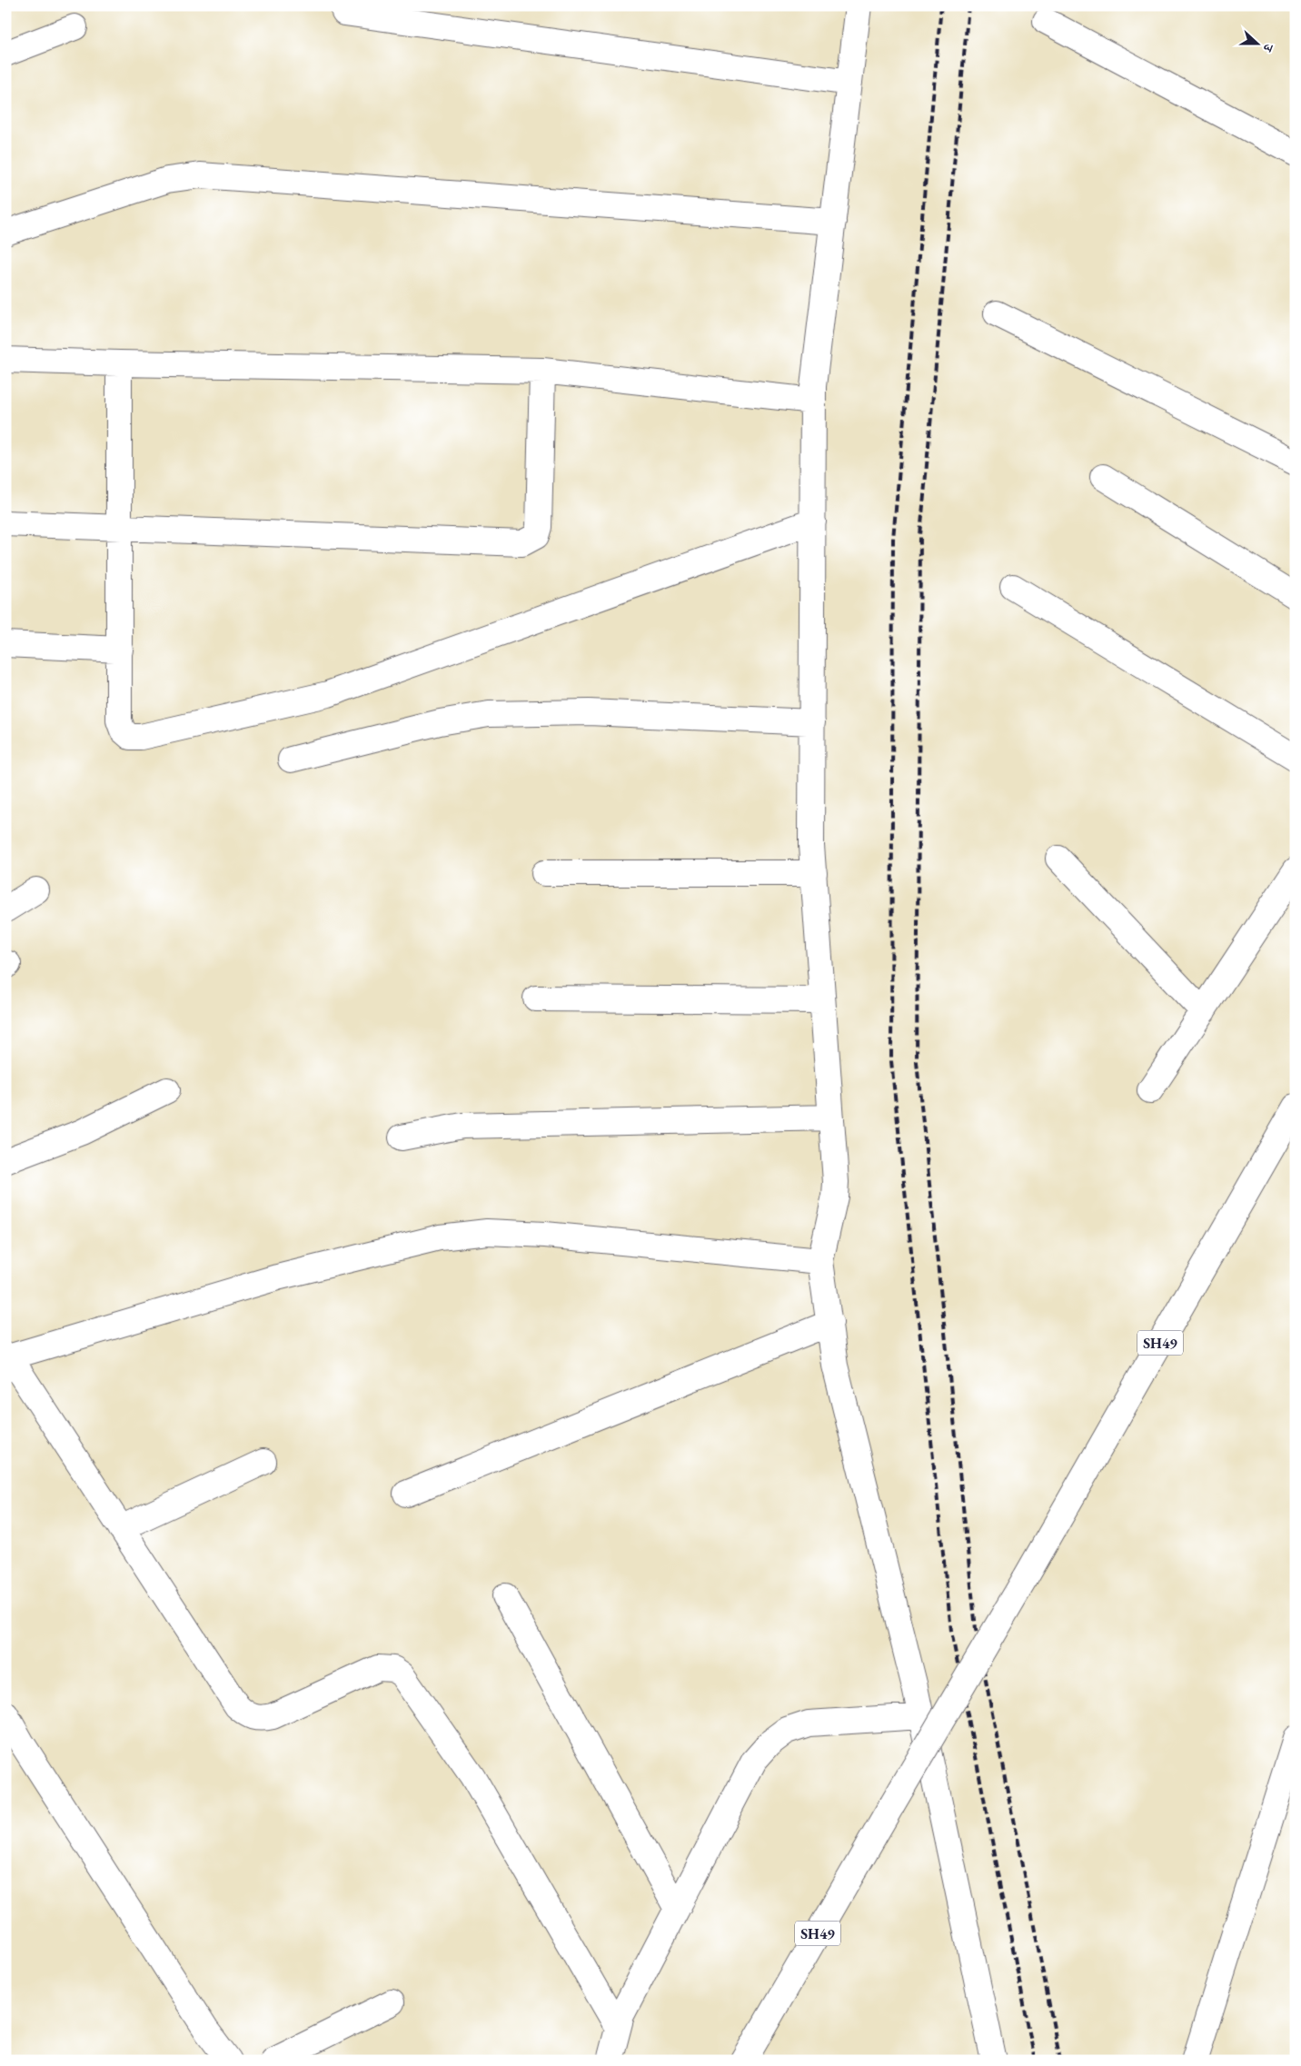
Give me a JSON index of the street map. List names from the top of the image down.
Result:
{
  "streets": {
    "street": ["SH49"]
  },
  "north": "right"
}
